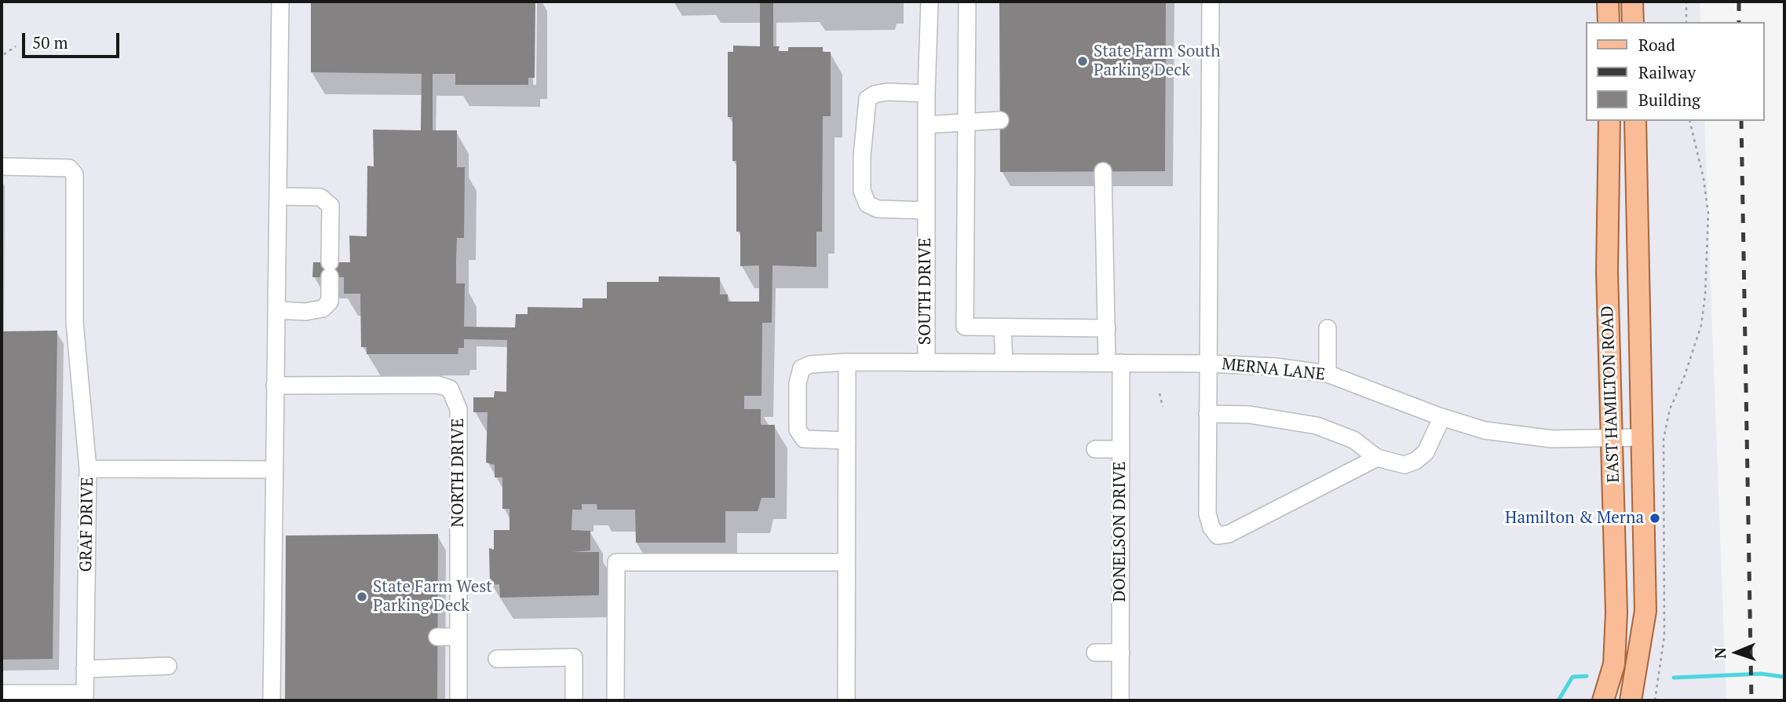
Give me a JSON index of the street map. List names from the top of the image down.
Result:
{
  "streets": {
    "main road": ["EAST HAMILTON ROAD"],
    "street": [
      "SOUTH DRIVE",
      "MERNA LANE",
      "NORTH DRIVE",
      "GRAF DRIVE",
      "DONELSON DRIVE"
    ]
  },
  "crossings": [
    ["SOUTH DRIVE", "MERNA LANE"],
    ["MERNA LANE", "EAST HAMILTON ROAD"],
    ["MERNA LANE", "DONELSON DRIVE"]
  ],
  "places": ["State Farm South Parking Deck", "Hamilton & Merna", "State Farm West Parking Deck"],
  "legend": ["Road", "Railway", "Building"],
  "scale_bar": "50 m",
  "north": "left"
}
